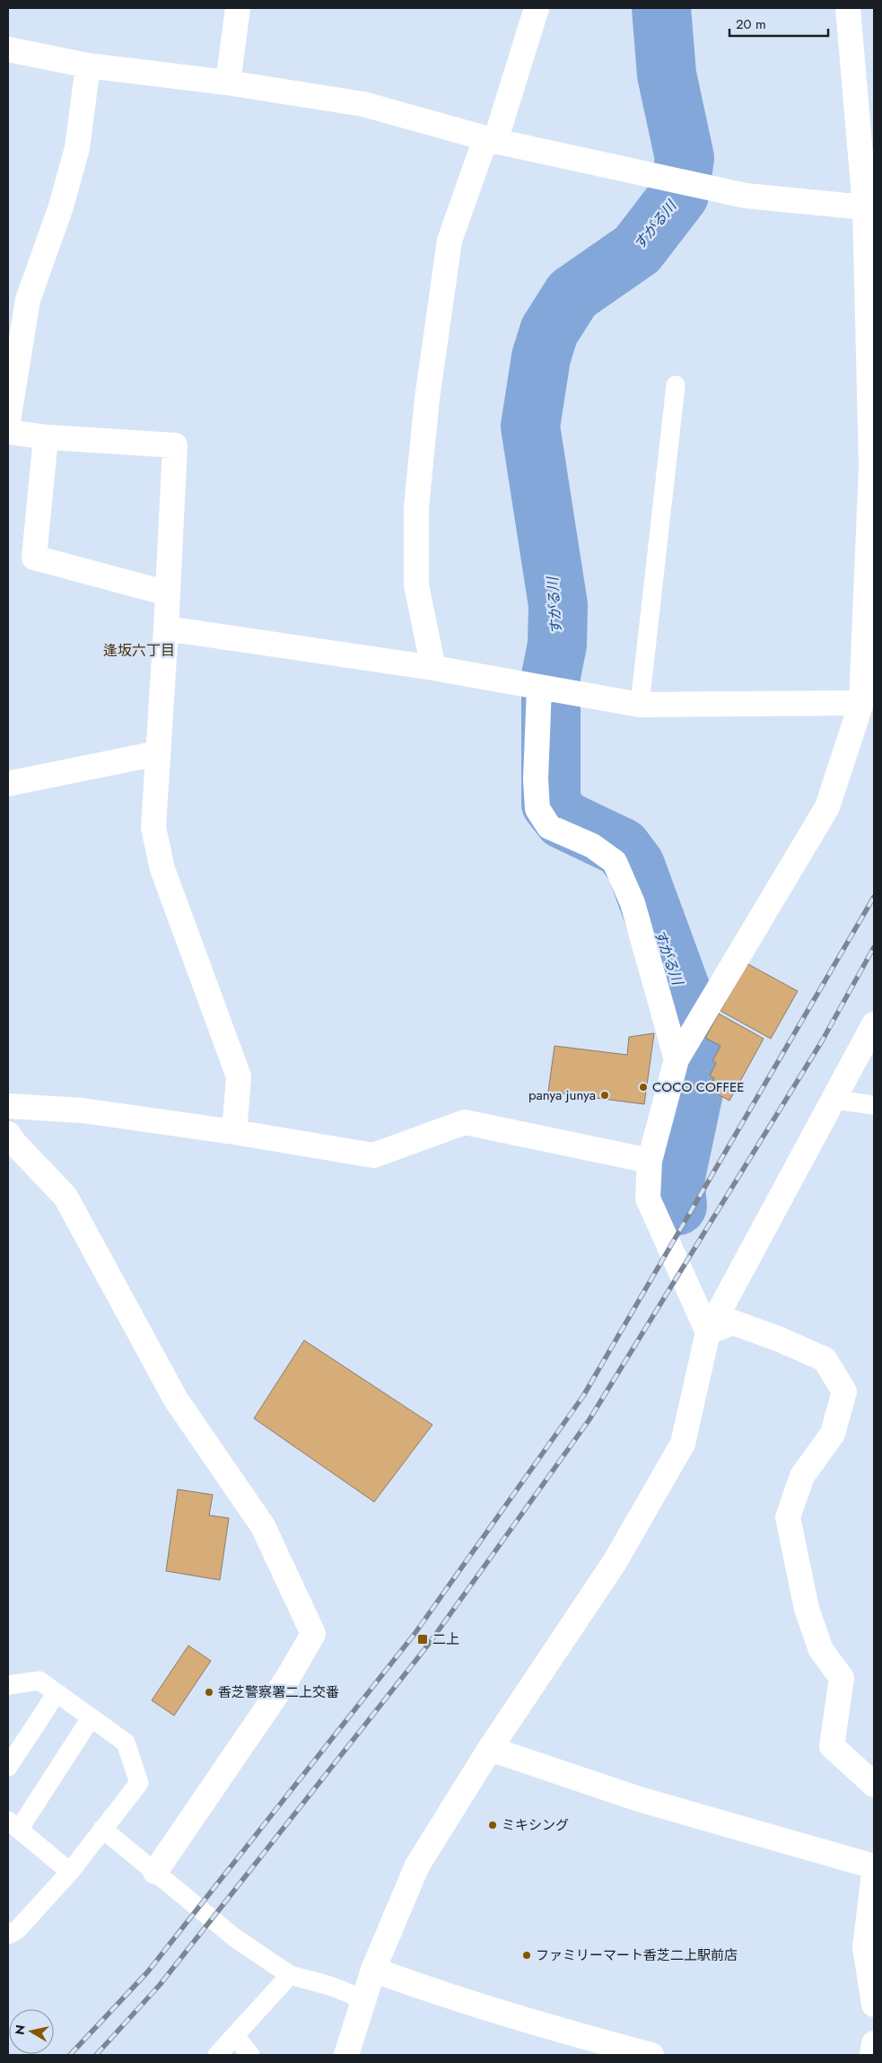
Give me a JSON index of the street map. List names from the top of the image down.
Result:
{
  "districts": ["逢坂六丁目"],
  "water": ["すがる川"],
  "places": {
    "other": [
      "COCO COFFEE",
      "panya junya",
      "香芝警察署二上交番",
      "ミキシング",
      "ファミリーマート香芝二上駅前店"
    ],
    "transit": ["二上"]
  },
  "scale_bar": "20 m",
  "north": "left"
}
